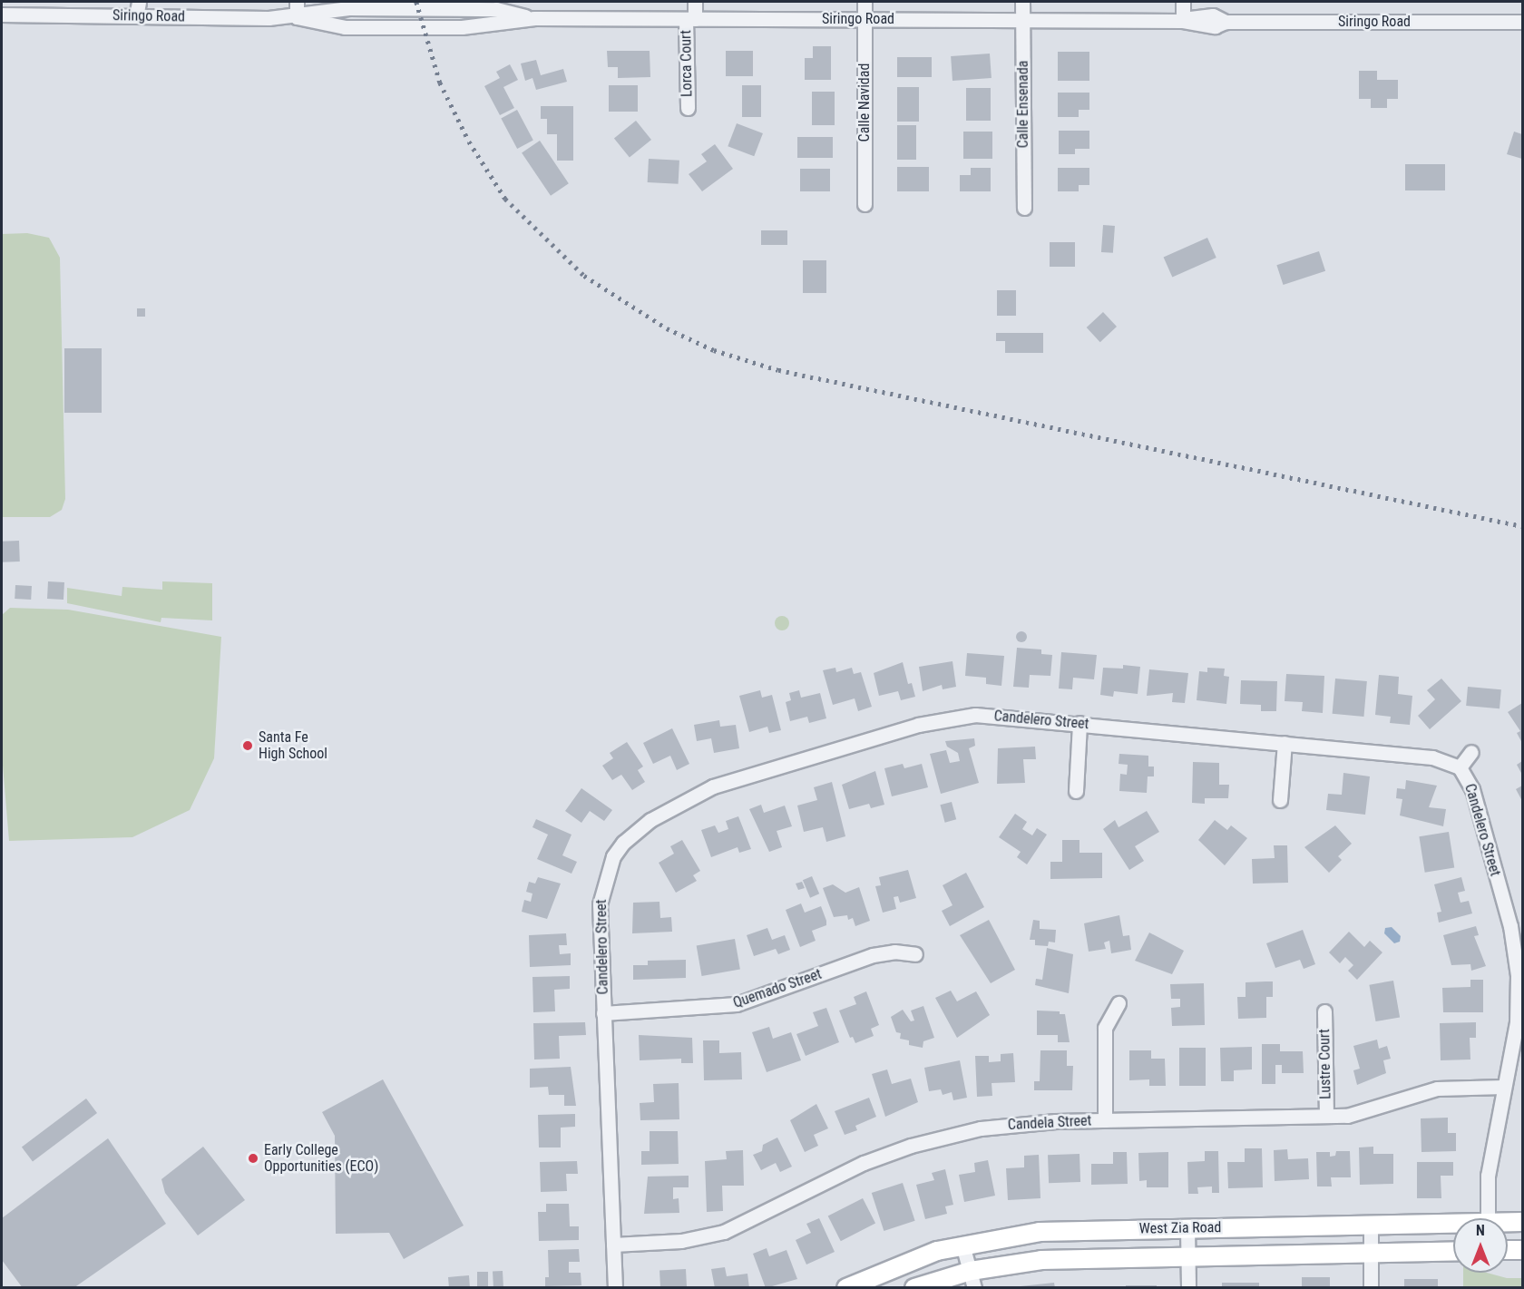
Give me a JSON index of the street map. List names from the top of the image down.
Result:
{
  "streets": {
    "main road": ["West Zia Road"],
    "street": [
      "Siringo Road",
      "Lorca Court",
      "Calle Navidad",
      "Calle Ensenada",
      "Candelero Street",
      "Quemado Street",
      "Lustre Court",
      "Candela Street"
    ]
  },
  "crossings": [
    ["Siringo Road", "Lorca Court"],
    ["Siringo Road", "Calle Navidad"],
    ["Siringo Road", "Calle Ensenada"],
    ["Candelero Street", "Quemado Street"],
    ["Candelero Street", "Candela Street"],
    ["Lustre Court", "Candela Street"]
  ],
  "places": ["Santa Fe High School", "Early College Opportunities (ECO)"],
  "north": "top"
}
